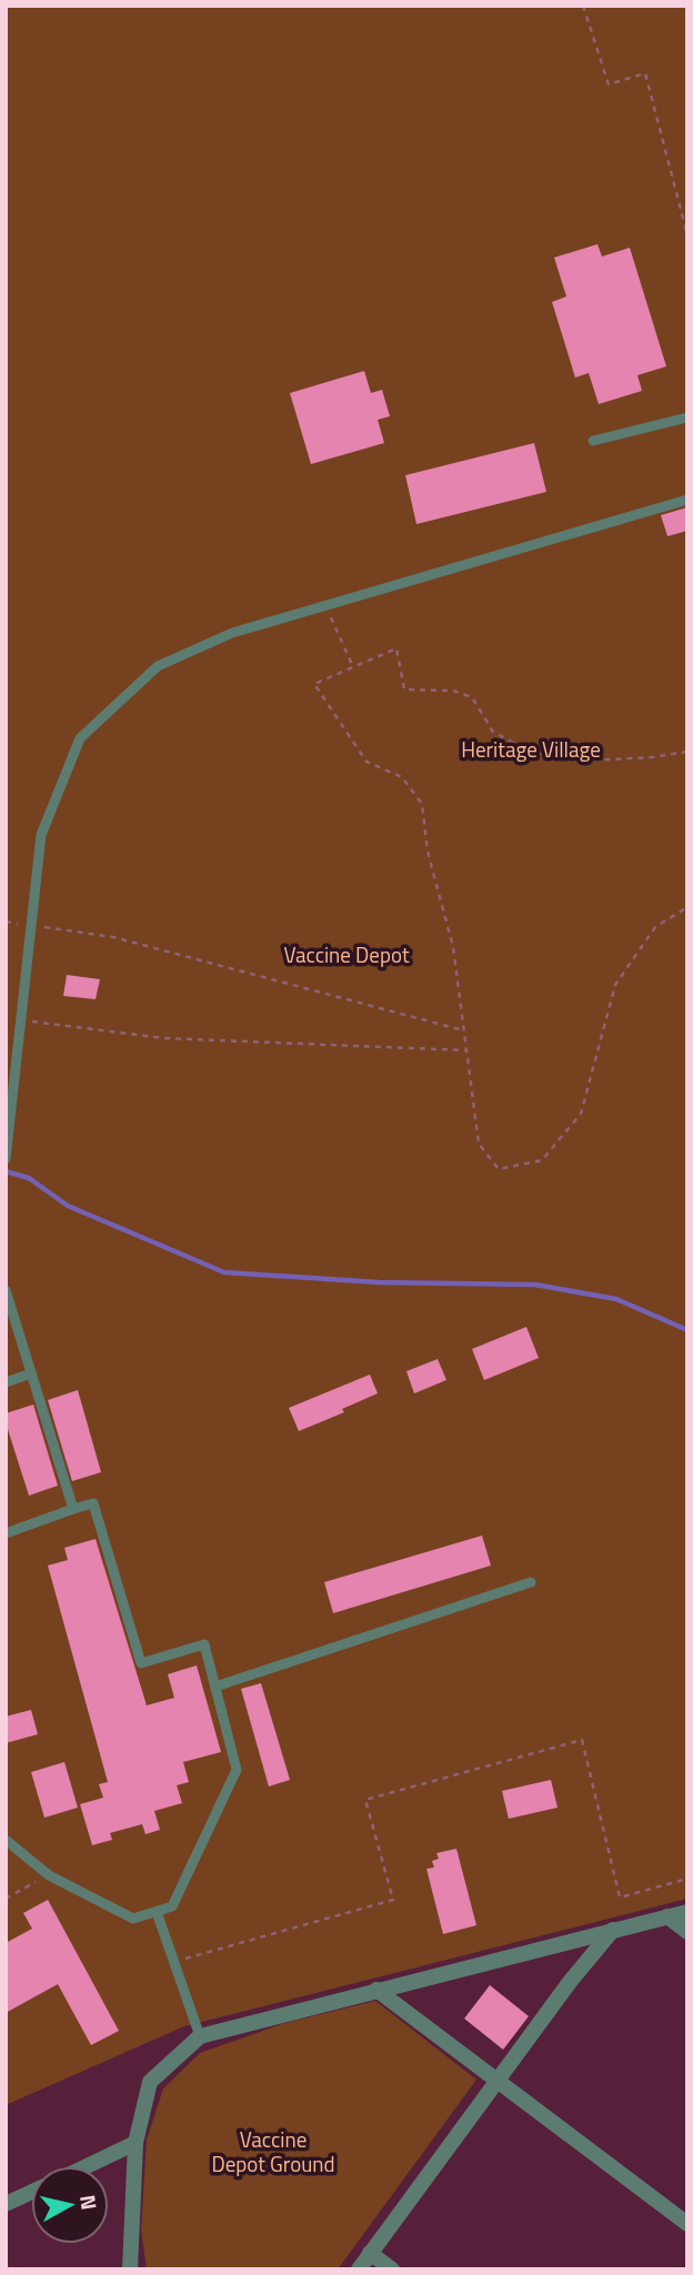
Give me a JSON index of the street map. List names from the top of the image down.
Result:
{
  "parks": ["Heritage Village", "Vaccine Depot", "Vaccine Depot Ground"],
  "north": "right"
}
